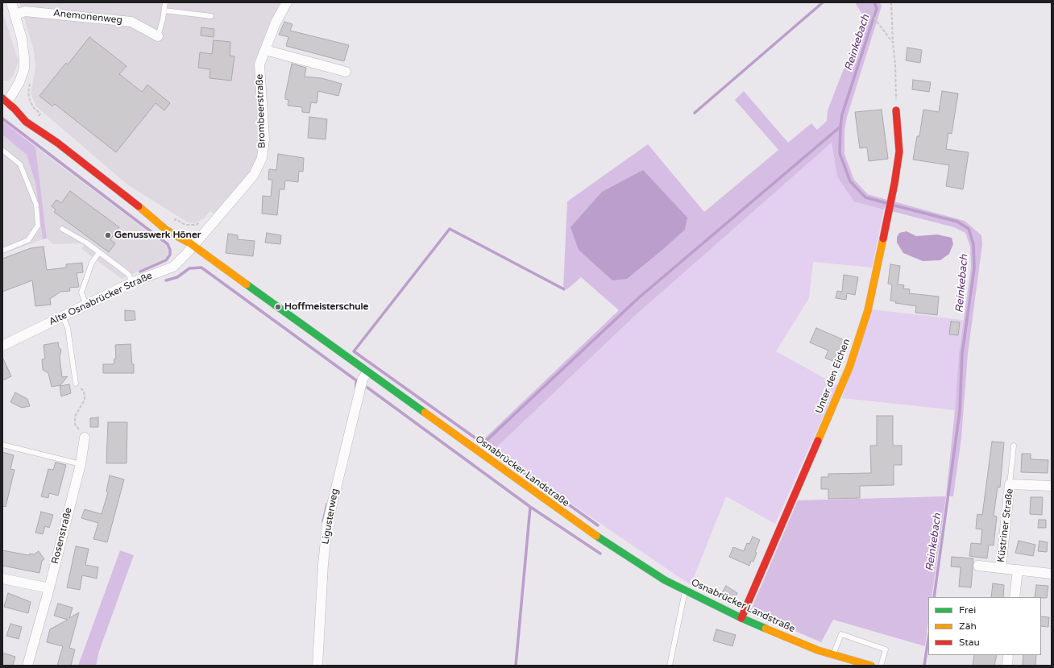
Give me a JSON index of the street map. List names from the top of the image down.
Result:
{
  "streets": {
    "street": [
      "Anemonenweg",
      "Brombeerstraße",
      "Alte Osnabrücker Straße",
      "Unter den Eichen",
      "Osnabrücker Landstraße",
      "Ligusterweg",
      "Küstriner Straße",
      "Rosenstraße"
    ]
  },
  "crossings": [
    ["Brombeerstraße", "Alte Osnabrücker Straße"],
    ["Brombeerstraße", "Osnabrücker Landstraße"],
    ["Alte Osnabrücker Straße", "Osnabrücker Landstraße"],
    ["Unter den Eichen", "Osnabrücker Landstraße"],
    ["Osnabrücker Landstraße", "Ligusterweg"]
  ],
  "water": ["Reinkebach"],
  "places": ["Genusswerk Höner", "Hoffmeisterschule"],
  "legend": ["Frei", "Zäh", "Stau"]
}
